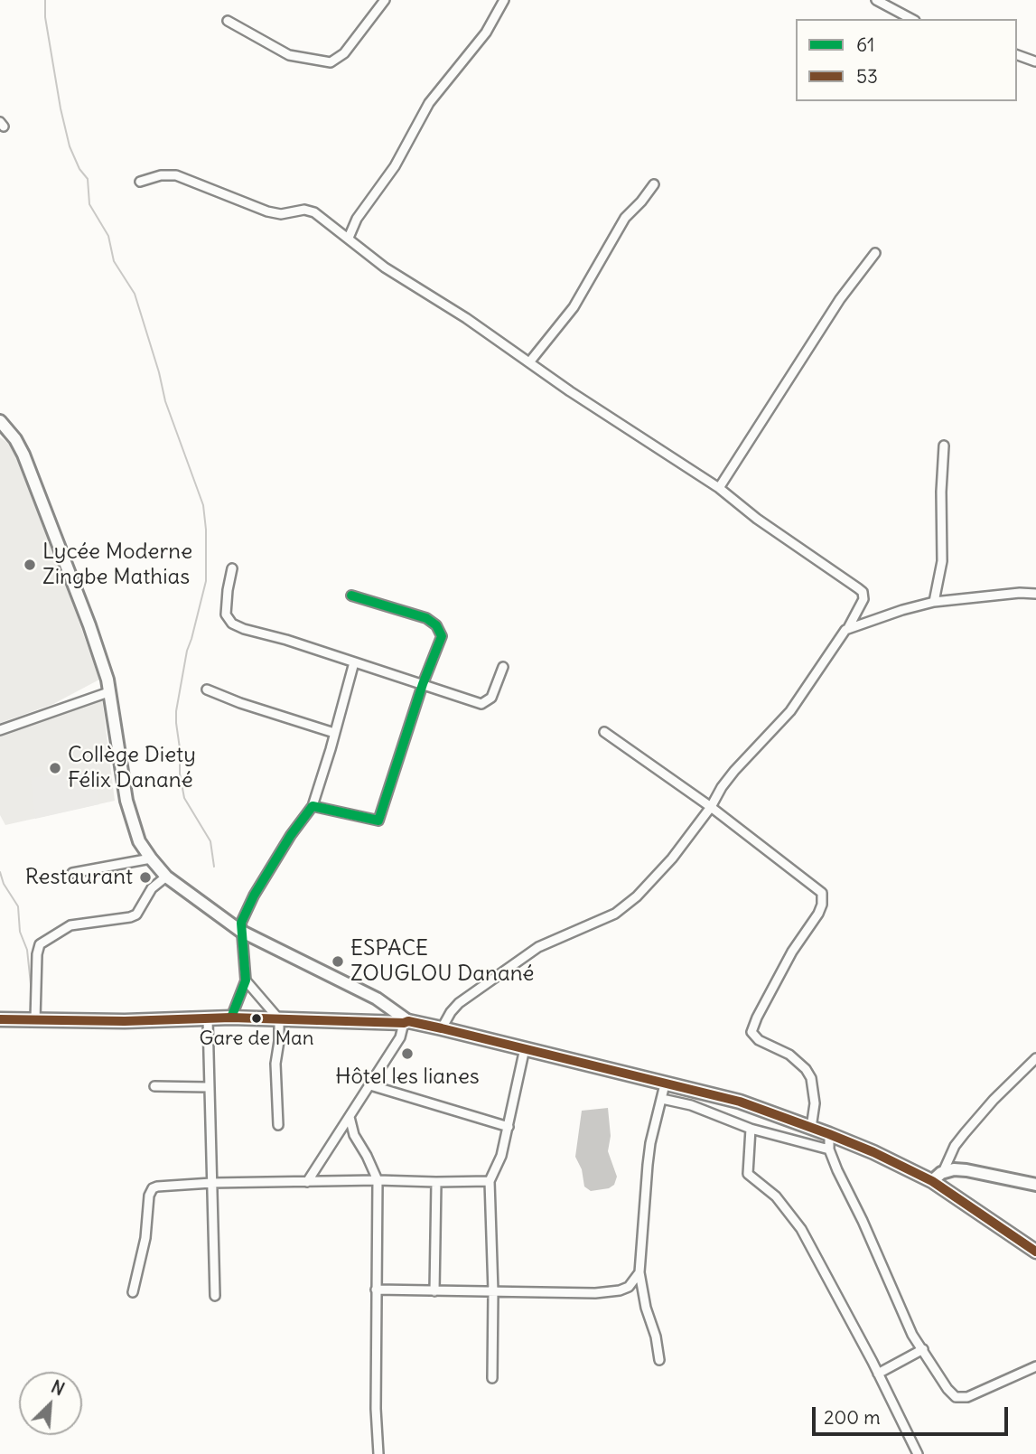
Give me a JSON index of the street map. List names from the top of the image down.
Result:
{
  "places": [
    "Lycée Moderne Zingbe Mathias",
    "Collège Diety Félix Danané",
    "Restaurant",
    "ESPACE ZOUGLOU Danané",
    "Gare de Man",
    "Hôtel les lianes"
  ],
  "lines": ["transit line 61", "transit line 53"],
  "legend": ["61", "53"],
  "scale_bar": "200 m",
  "north": "top right"
}
